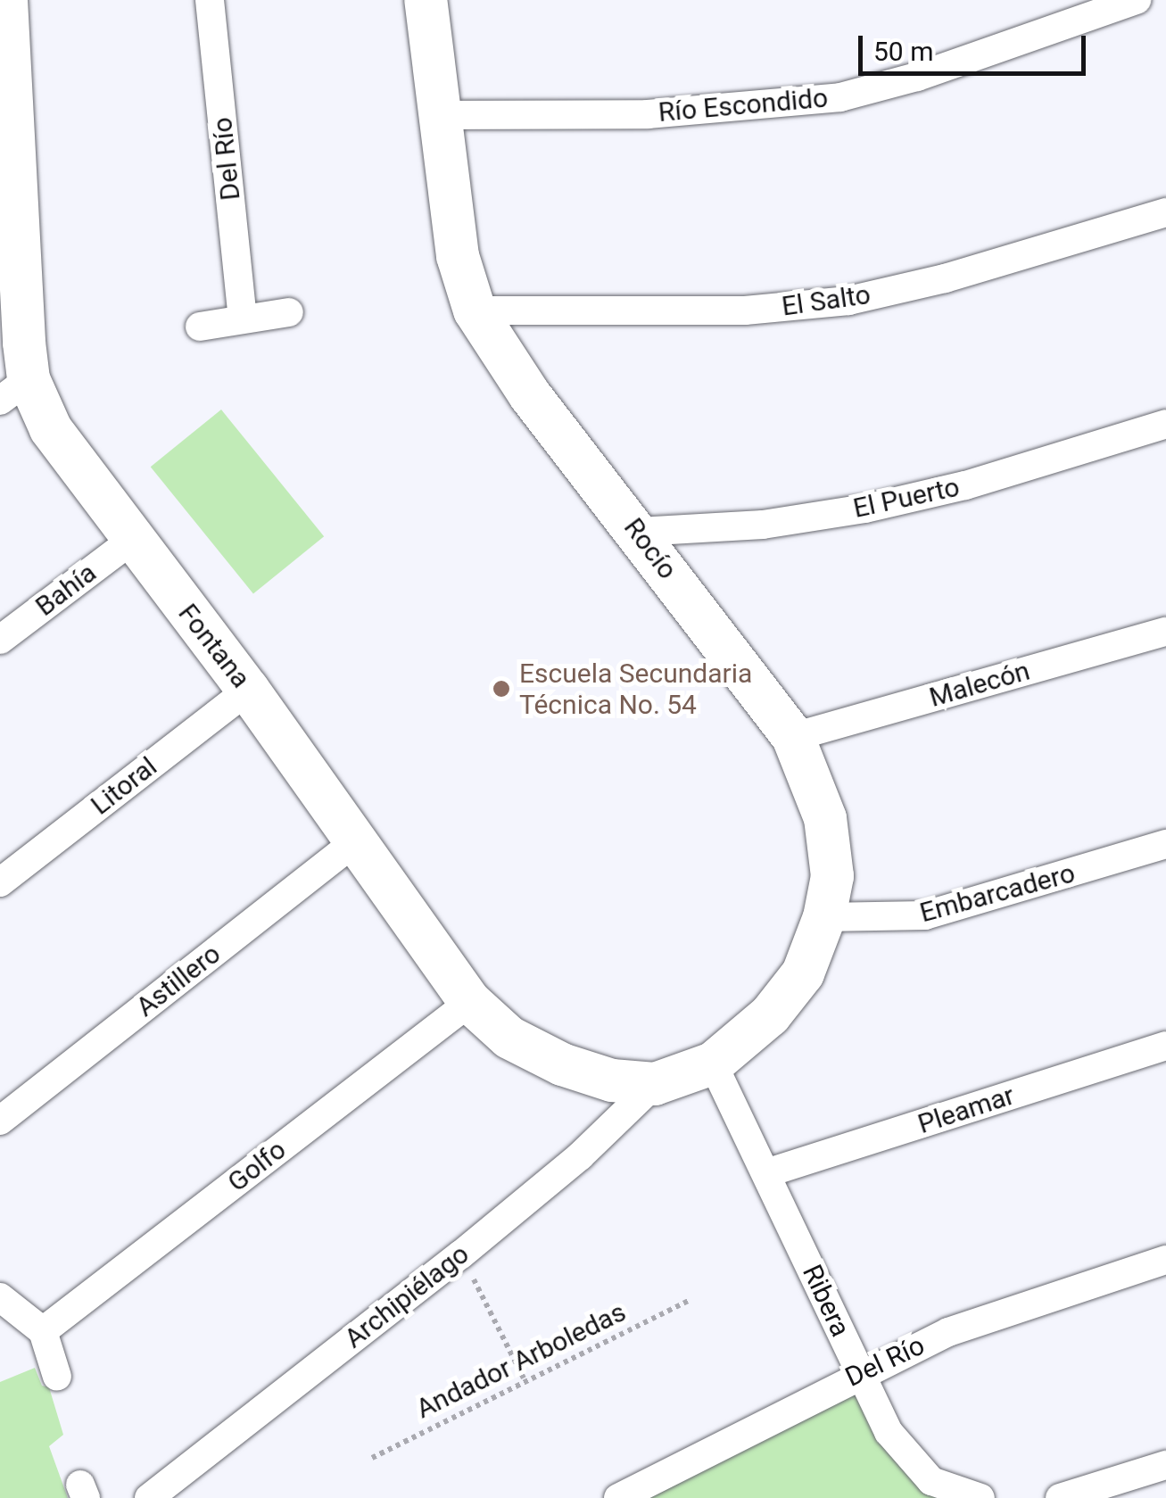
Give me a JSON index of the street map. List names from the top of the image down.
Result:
{
  "streets": {
    "street": [
      "Río Escondido",
      "Del Río",
      "El Salto",
      "El Puerto",
      "Rocío",
      "Bahía",
      "Fontana",
      "Malecón",
      "Litoral",
      "Embarcadero",
      "Astillero",
      "Pleamar",
      "Golfo",
      "Archipiélago",
      "Ribera"
    ],
    "path": ["Andador Arboledas"]
  },
  "crossings": [
    ["Río Escondido", "Rocío"],
    ["Del Río", "Ribera"],
    ["El Salto", "Rocío"],
    ["El Puerto", "Rocío"],
    ["Rocío", "Fontana"],
    ["Rocío", "Malecón"],
    ["Rocío", "Embarcadero"],
    ["Rocío", "Ribera"],
    ["Bahía", "Fontana"],
    ["Fontana", "Litoral"],
    ["Fontana", "Astillero"],
    ["Fontana", "Golfo"],
    ["Fontana", "Archipiélago"],
    ["Fontana", "Ribera"],
    ["Pleamar", "Ribera"]
  ],
  "places": ["Escuela Secundaria Técnica No. 54"],
  "scale_bar": "50 m"
}
